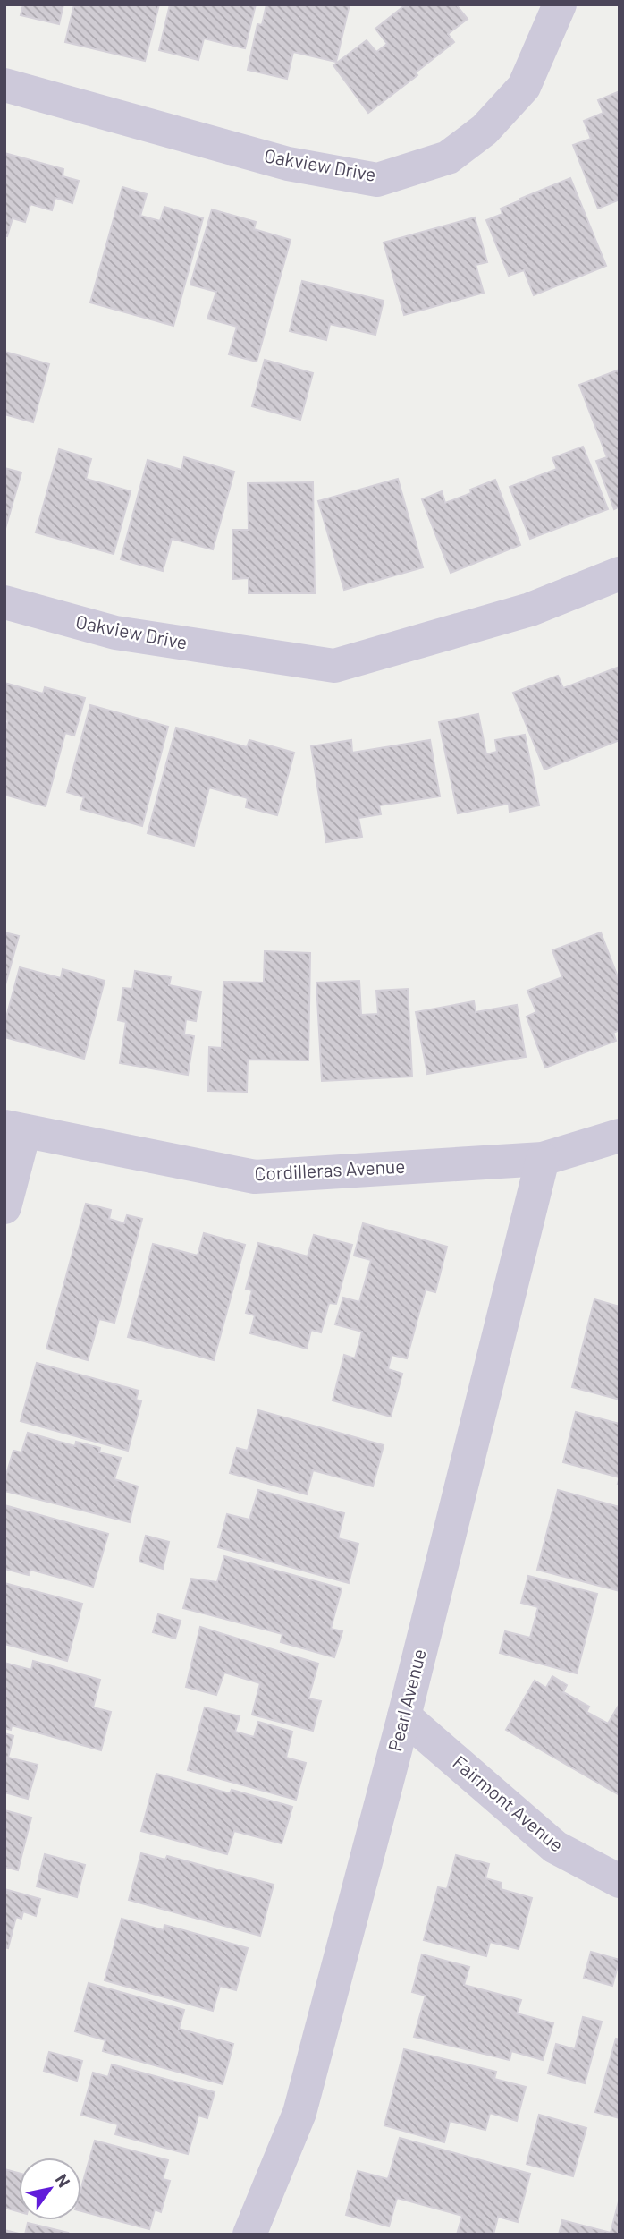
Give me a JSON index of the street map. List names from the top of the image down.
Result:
{
  "streets": {
    "street": [
      "Oakview Drive",
      "Cordilleras Avenue",
      "Pearl Avenue",
      "Fairmont Avenue"
    ]
  },
  "crossings": [
    ["Cordilleras Avenue", "Pearl Avenue"],
    ["Pearl Avenue", "Fairmont Avenue"]
  ],
  "north": "top right"
}
